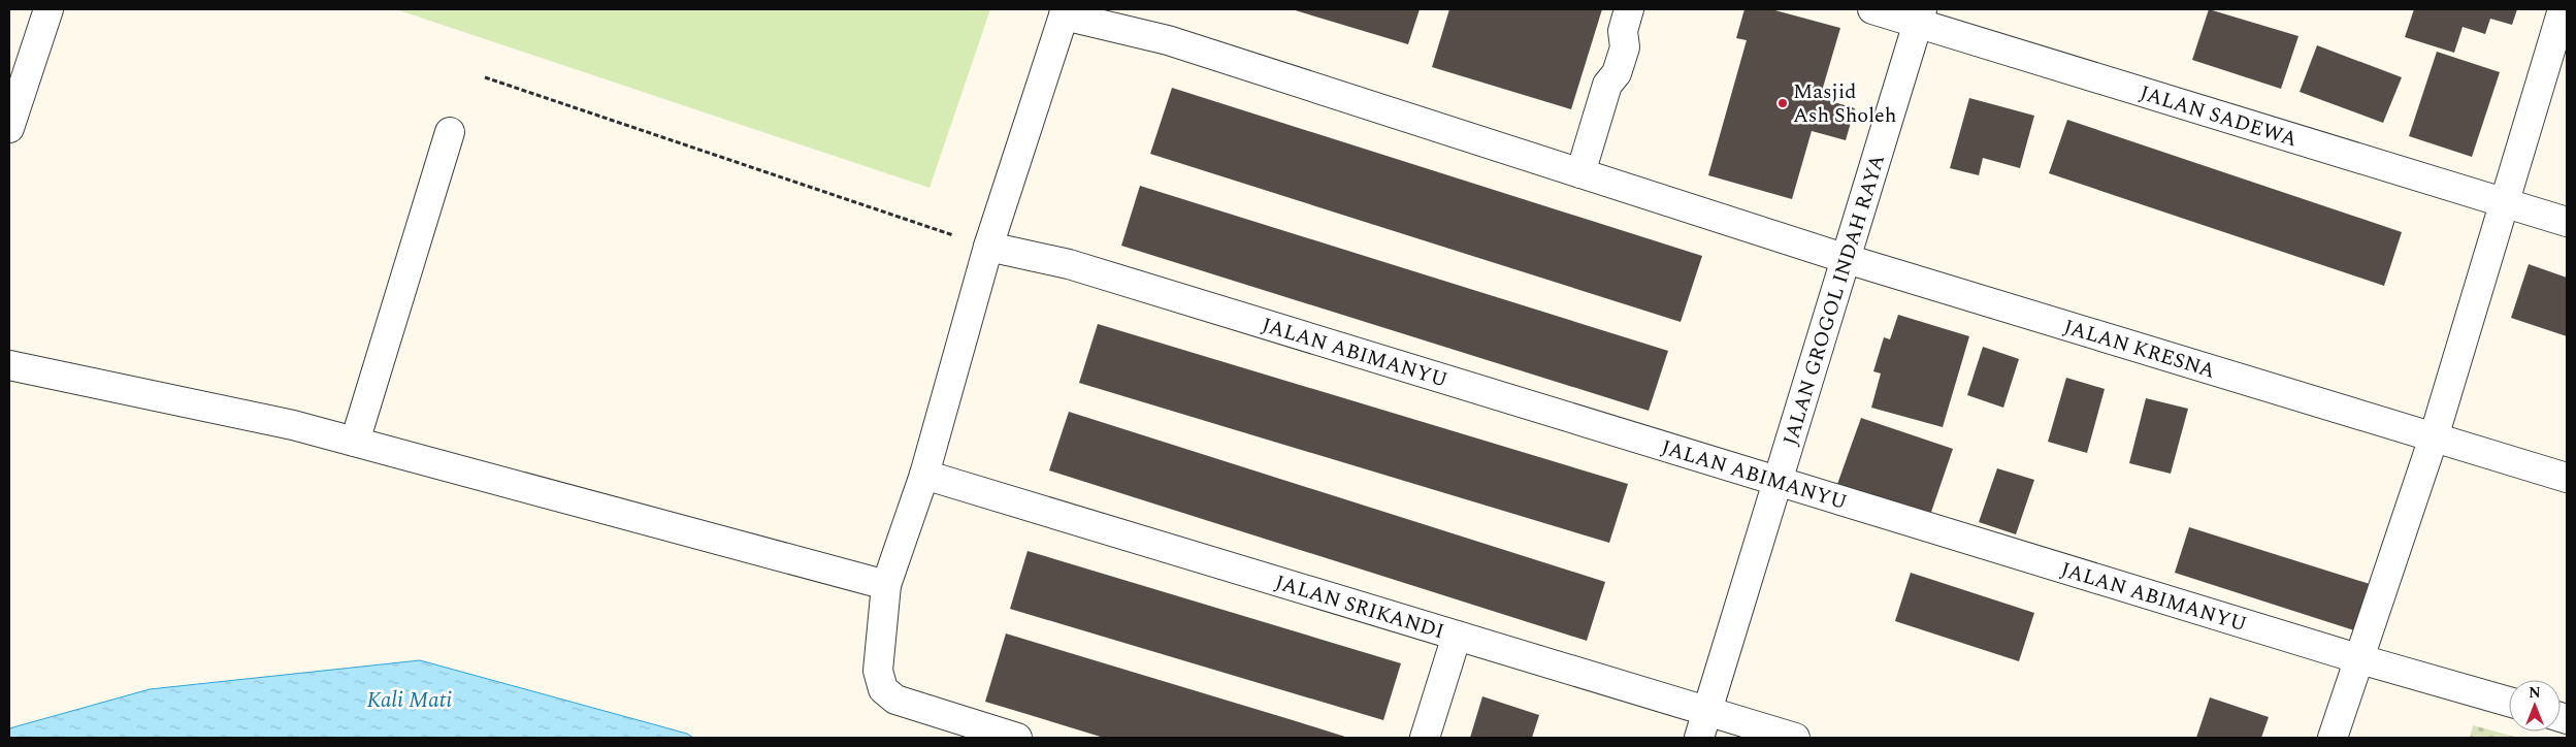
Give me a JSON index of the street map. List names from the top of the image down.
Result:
{
  "streets": {
    "street": [
      "JALAN SADEWA",
      "JALAN GROGOL INDAH RAYA",
      "JALAN KRESNA",
      "JALAN ABIMANYU",
      "JALAN SRIKANDI"
    ]
  },
  "crossings": [
    ["JALAN SADEWA", "JALAN GROGOL INDAH RAYA"],
    ["JALAN GROGOL INDAH RAYA", "JALAN KRESNA"],
    ["JALAN GROGOL INDAH RAYA", "JALAN ABIMANYU"],
    ["JALAN GROGOL INDAH RAYA", "JALAN SRIKANDI"]
  ],
  "water": ["Kali Mati"],
  "places": ["Masjid Ash Sholeh"],
  "north": "top"
}
